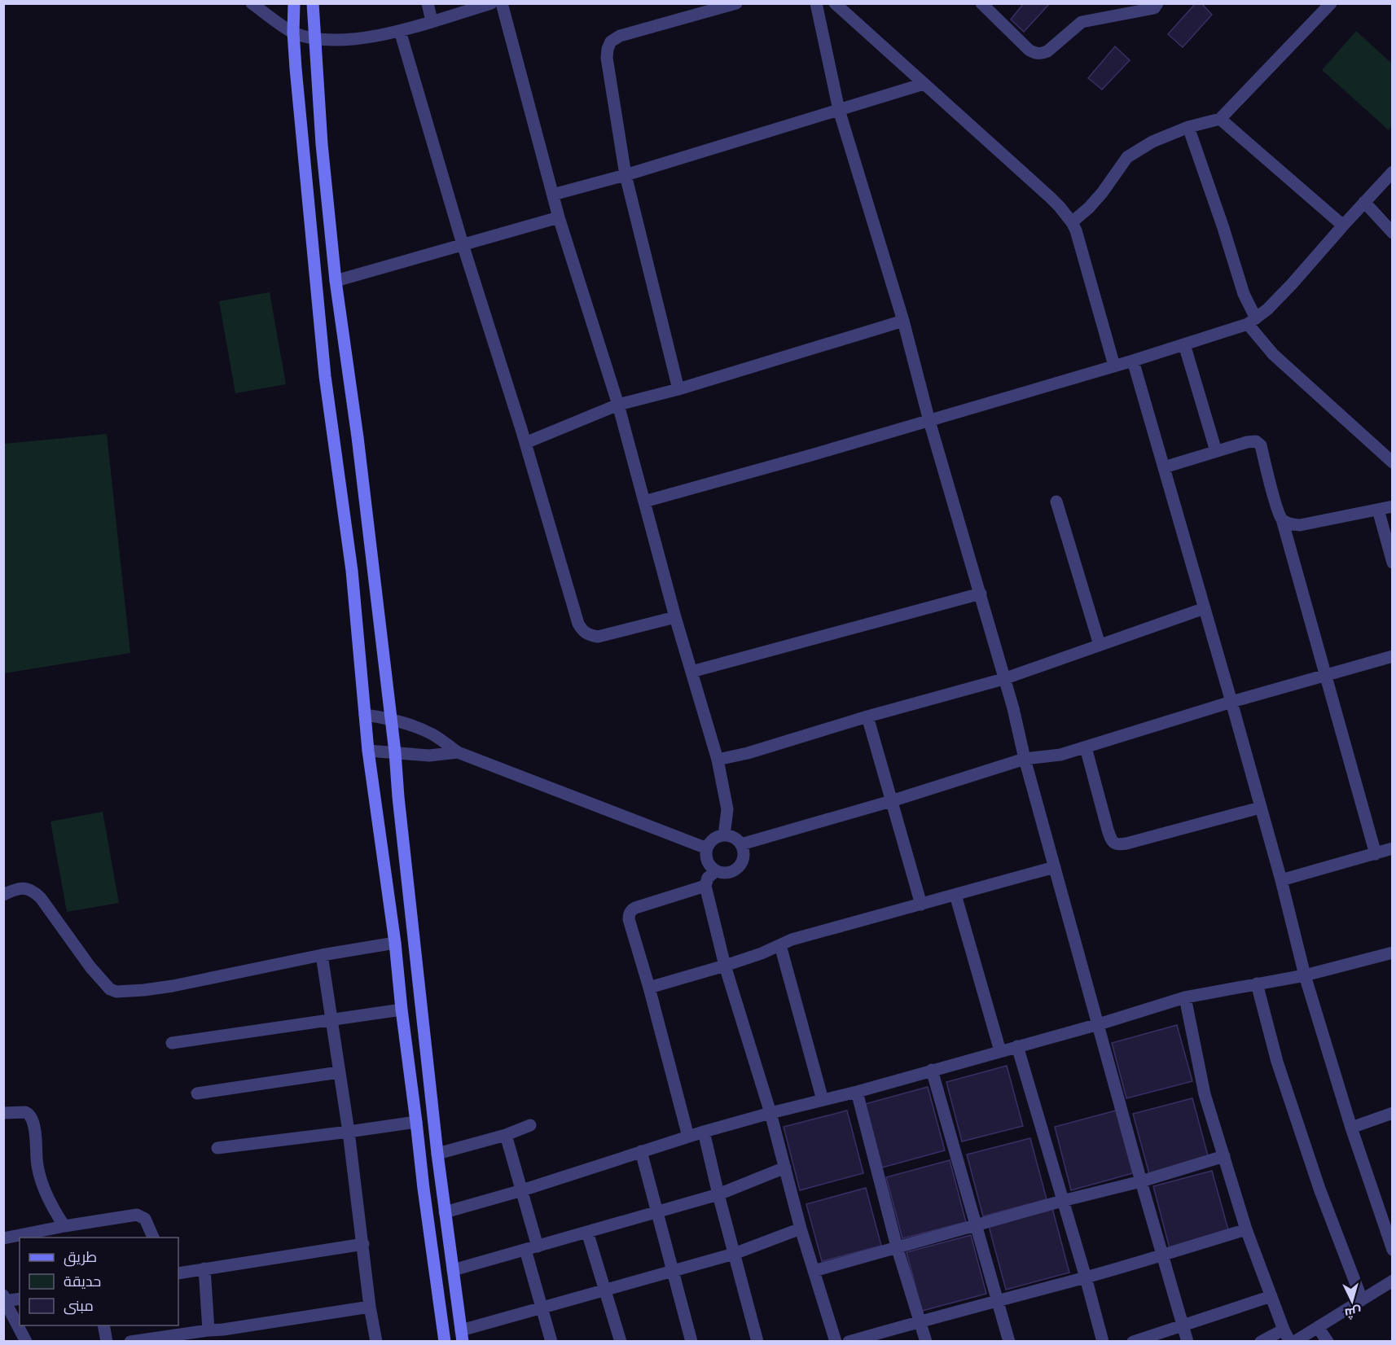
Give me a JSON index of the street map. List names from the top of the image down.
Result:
{
  "legend": ["طريق", "حديقة", "مبنى"],
  "north": "bottom"
}
